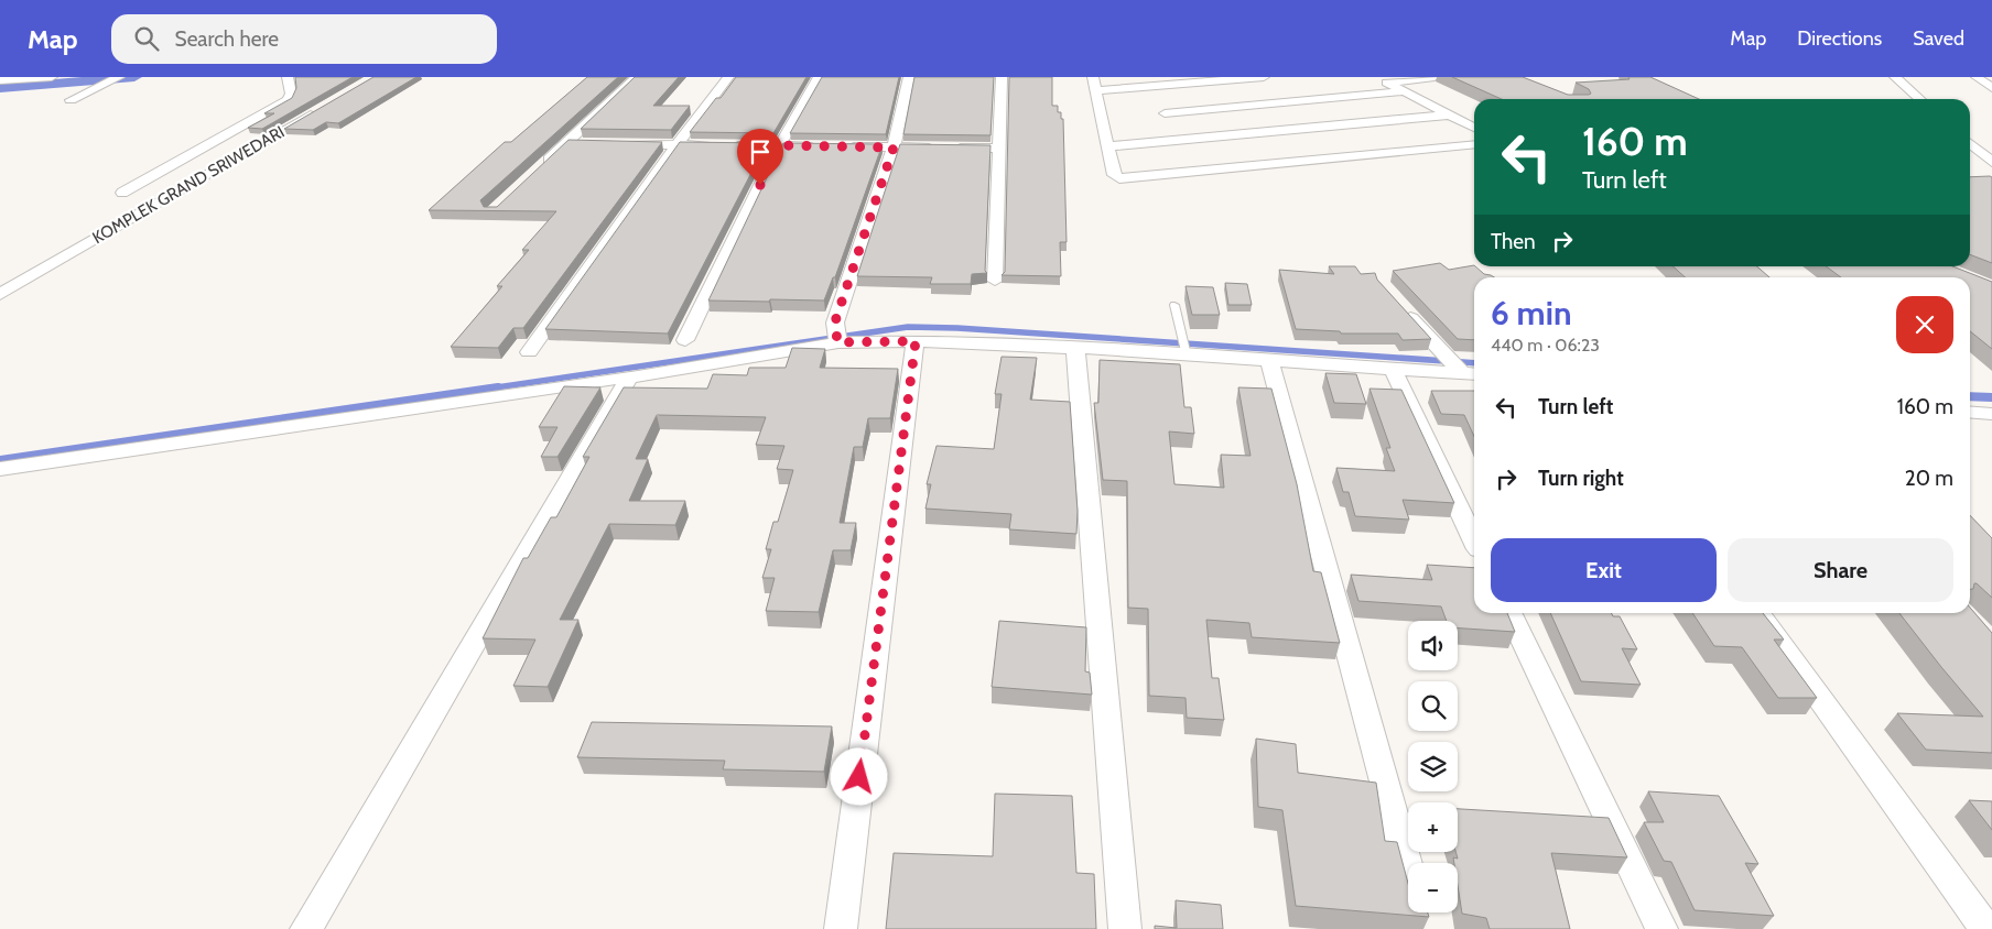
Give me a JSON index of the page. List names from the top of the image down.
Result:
{
  "streets": {
    "street": ["KOMPLEK GRAND SRIWEDARI"]
  },
  "page": {
    "header": "Map",
    "search": "Search here",
    "nav": ["Map", "Directions", "Saved"],
    "turn": ["160 m", "Turn left"],
    "then": "Then",
    "heading": ["6 min", "440 m · 06:23"],
    "list": [
      {
        "name": "Turn left",
        "value": "160 m"
      },
      {
        "name": "Turn right",
        "value": "20 m"
      }
    ],
    "buttons": ["Exit", "Share"],
    "map_buttons": ["+", "−"]
  }
}
